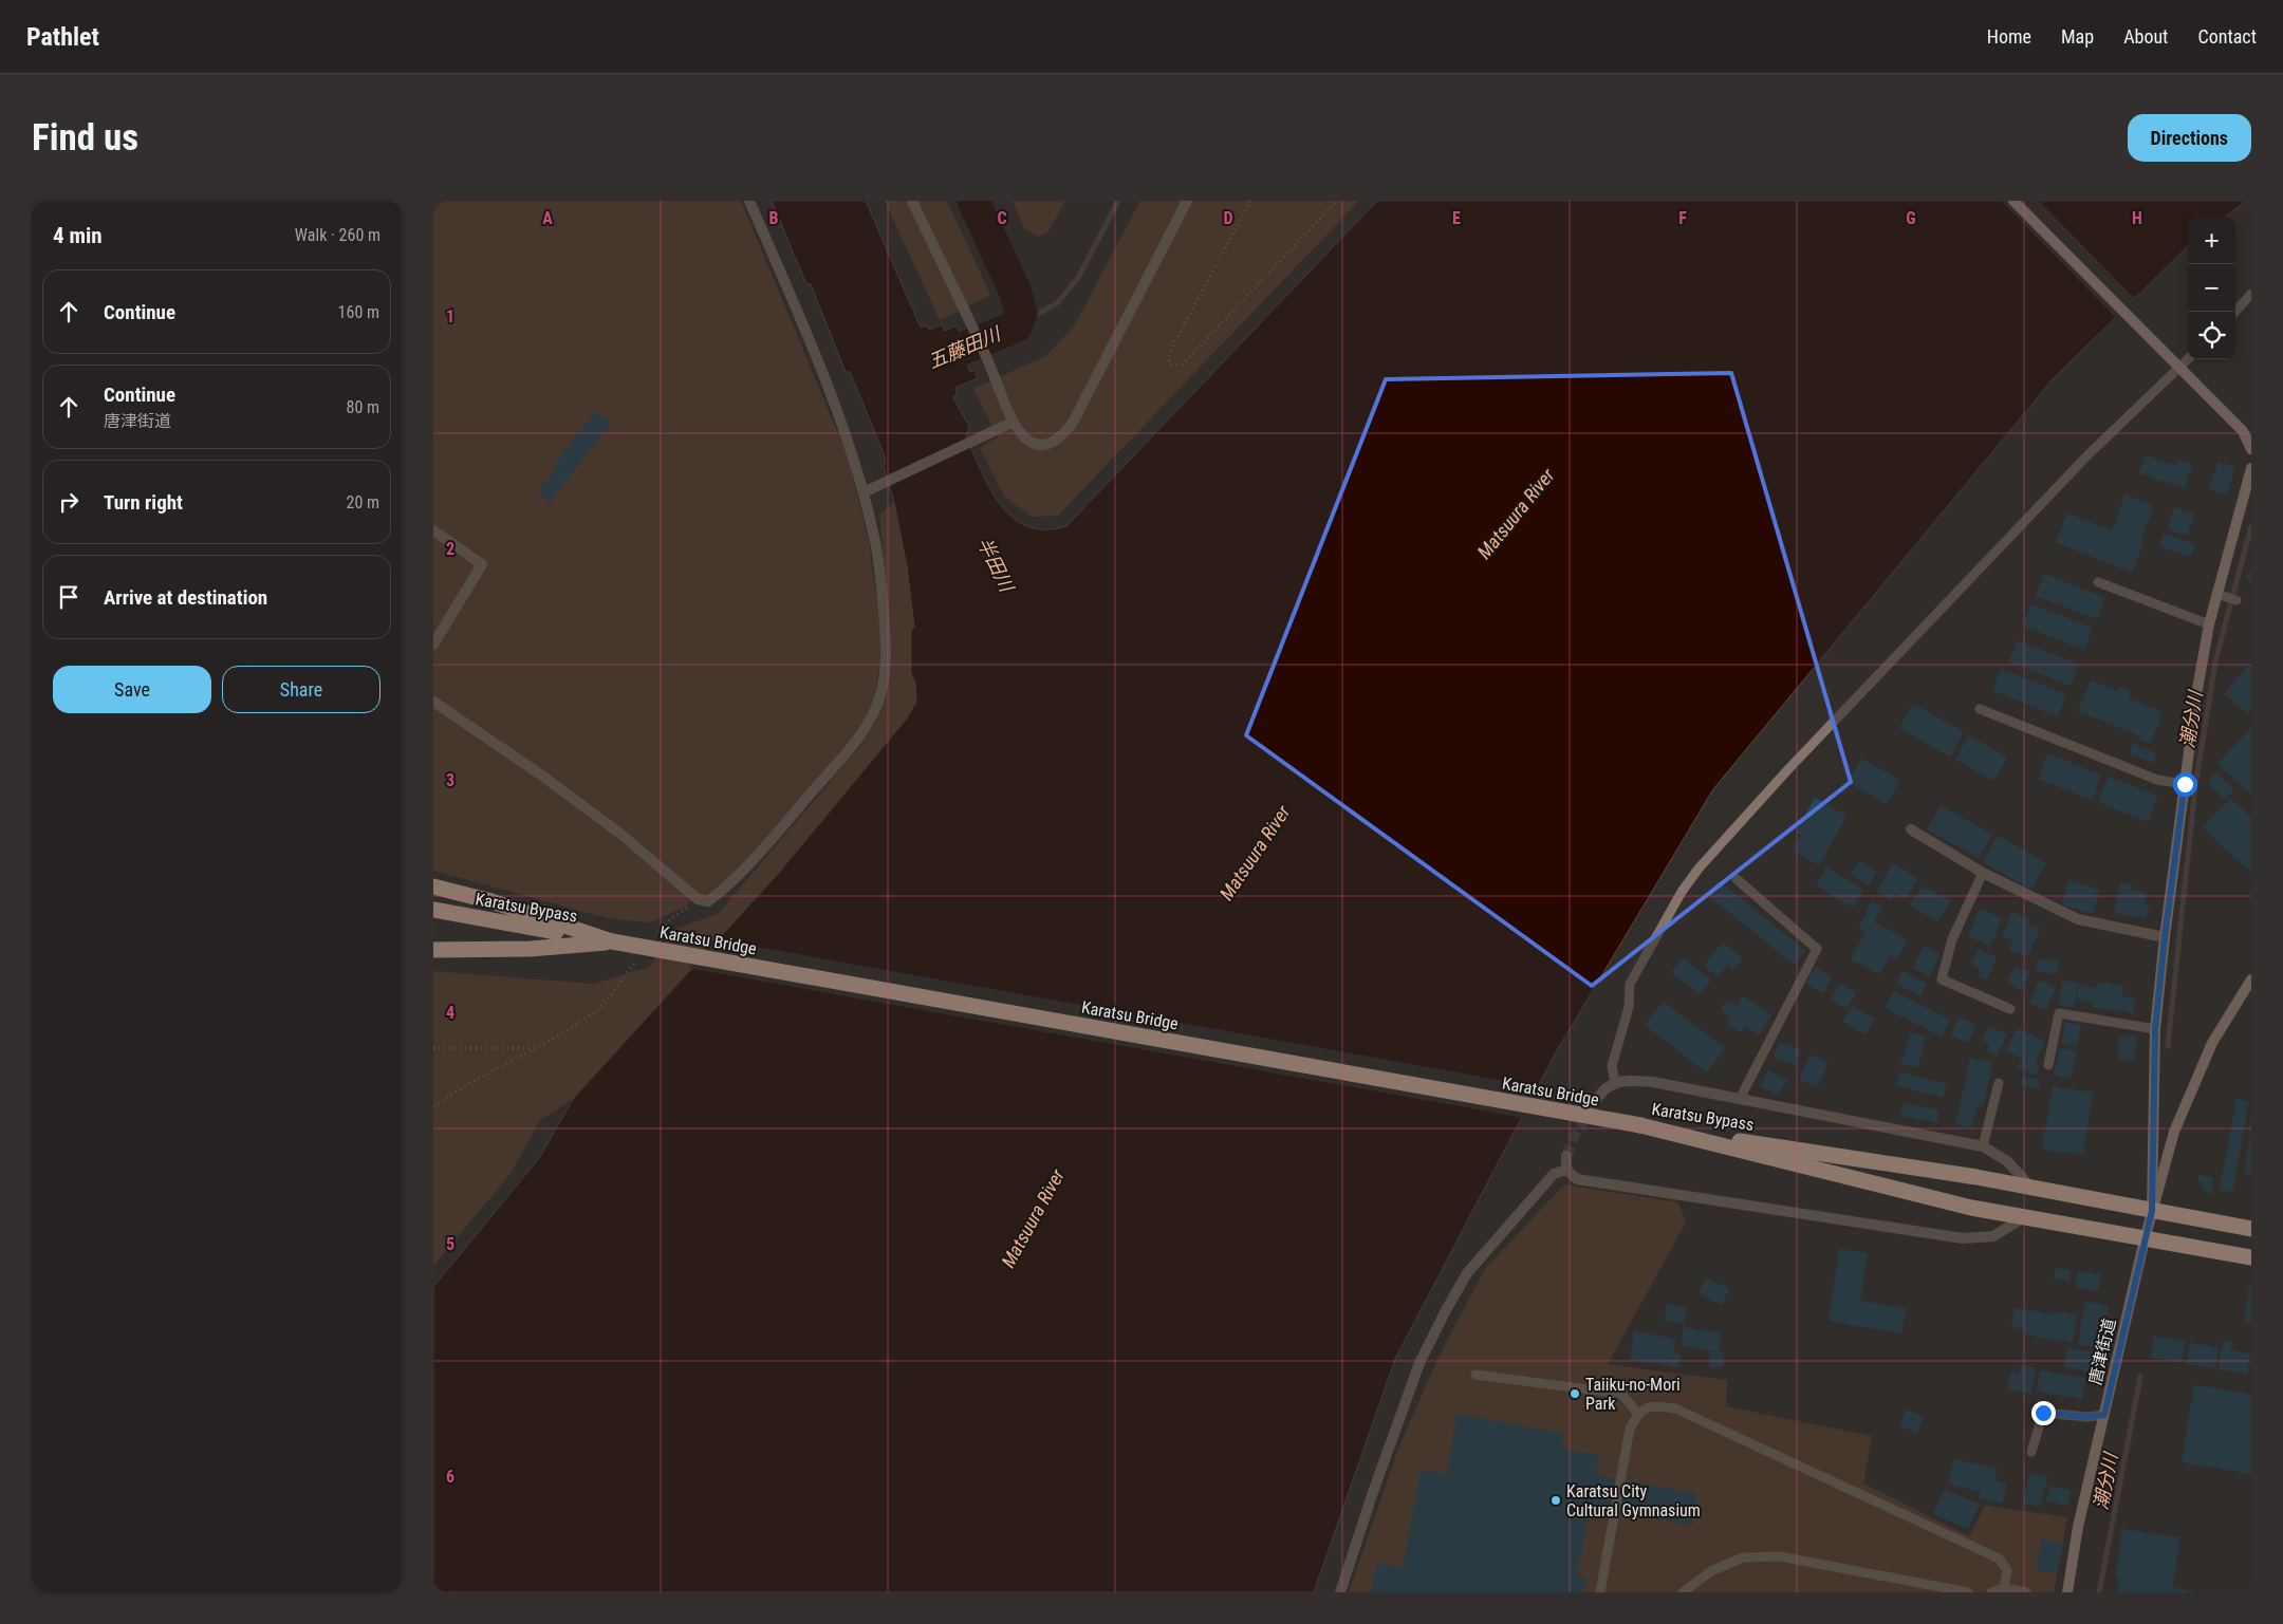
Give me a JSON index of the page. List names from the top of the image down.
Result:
{
  "streets": {
    "highway": ["Karatsu Bypass", "Karatsu Bridge"],
    "street": ["唐津街道"]
  },
  "crossings": [
    ["Karatsu Bypass", "Karatsu Bridge"],
    ["Karatsu Bypass", "唐津街道"]
  ],
  "water": [
    "五藤田川",
    "Matsuura River",
    "半田川",
    "潮分川"
  ],
  "places": ["Taiiku-no-Mori Park", "Karatsu City Cultural Gymnasium"],
  "page": {
    "header": "Pathlet",
    "nav": [
      "Home",
      "Map",
      "About",
      "Contact"
    ],
    "buttons": [
      "Directions",
      ["Save", "Share"]
    ],
    "title": "Find us",
    "heading": ["4 min", "Walk · 260 m"],
    "map_buttons": ["+", "−"],
    "list": [
      ["Continue", "160 m"],
      ["Continue", "唐津街道", "80 m"],
      ["Turn right", "20 m"],
      "Arrive at destination"
    ]
  },
  "grid": {
    "columns": [
      "A",
      "B",
      "C",
      "D",
      "E",
      "F",
      "G",
      "H"
    ],
    "rows": [
      "1",
      "2",
      "3",
      "4",
      "5",
      "6"
    ]
  }
}
